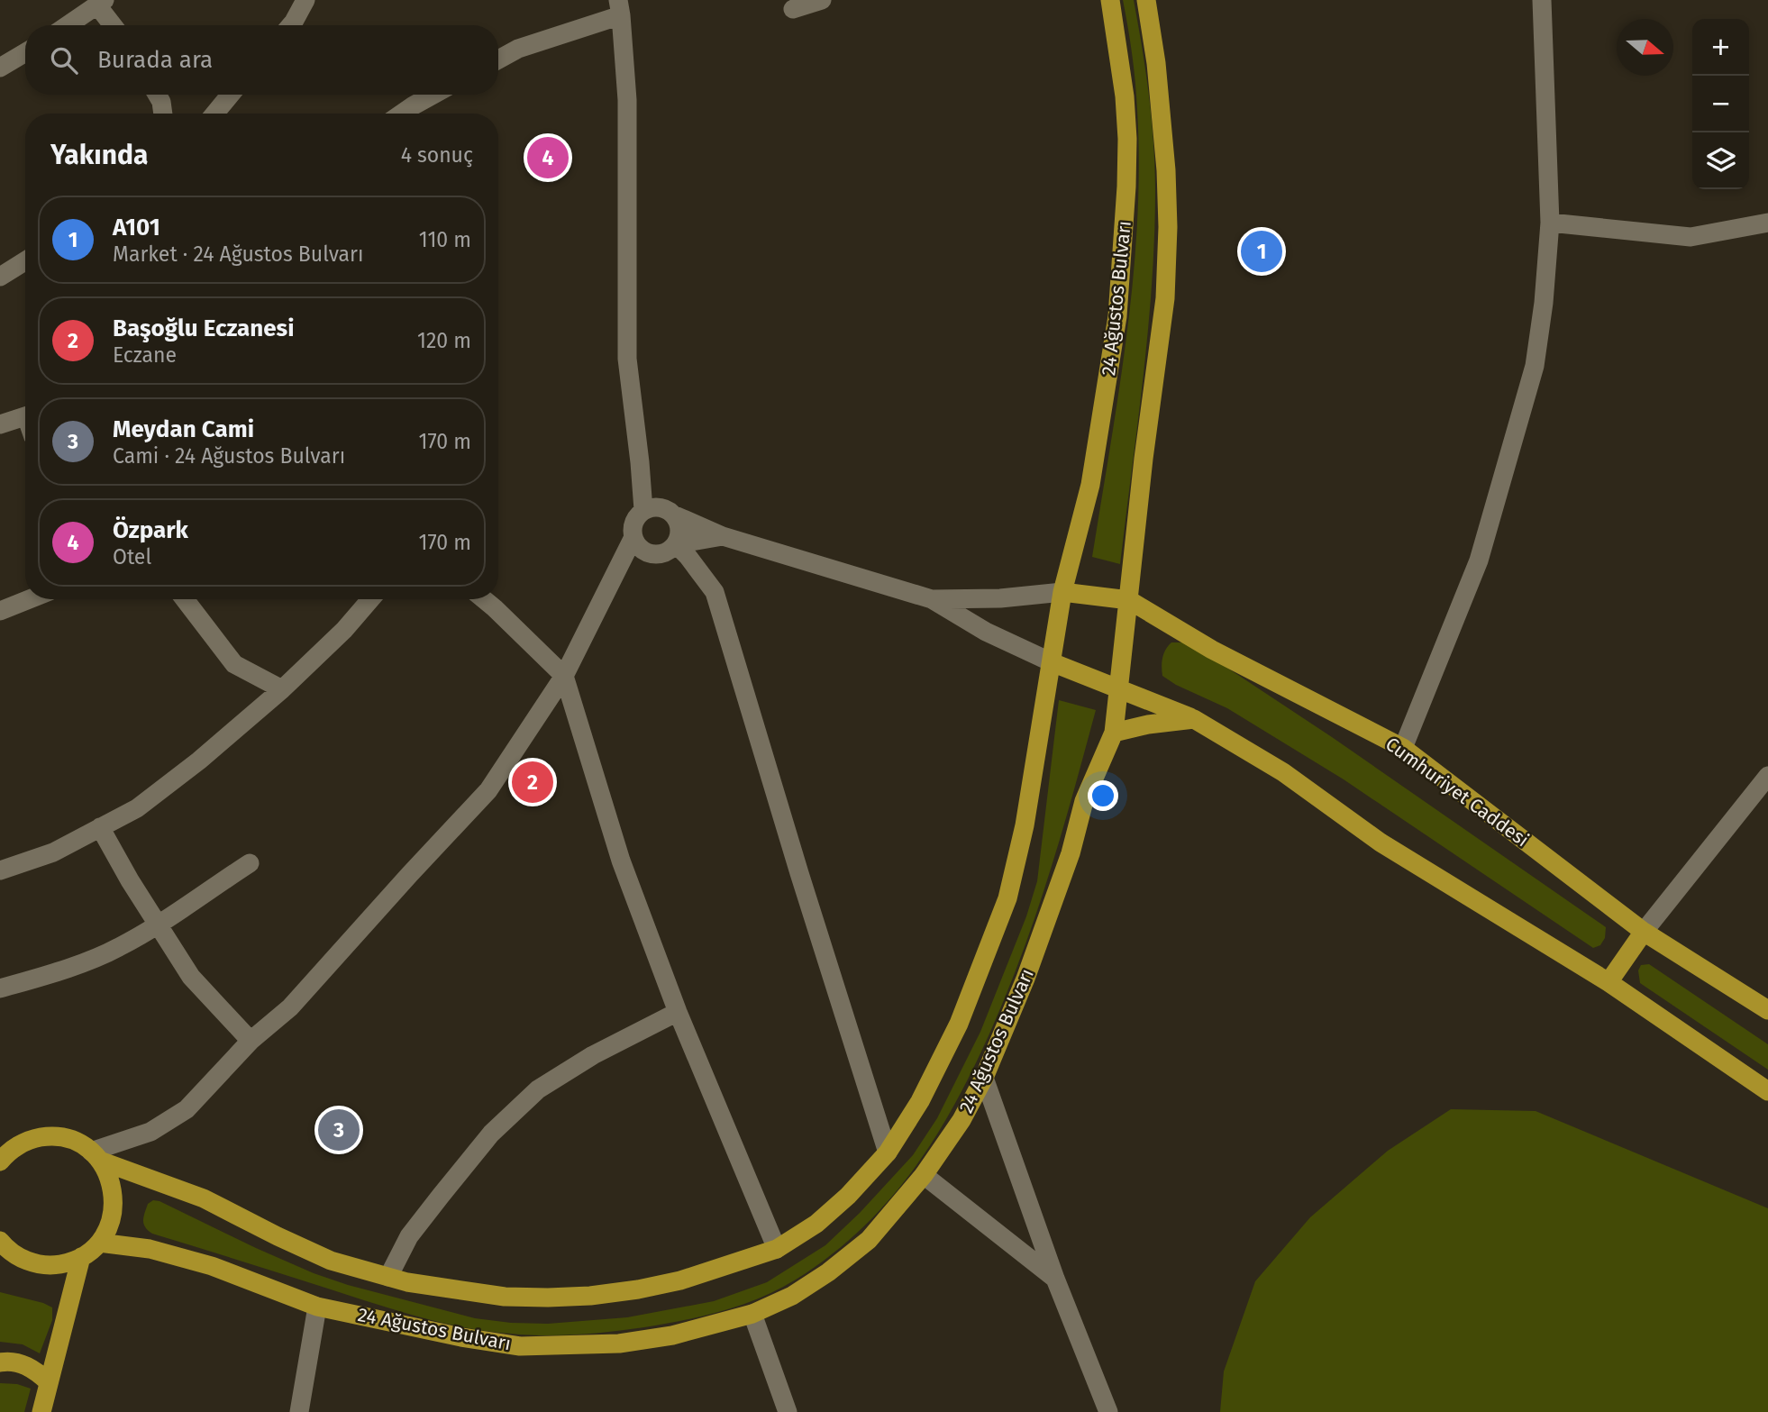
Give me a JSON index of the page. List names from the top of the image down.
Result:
{
  "streets": {
    "main road": ["24 Ağustos Bulvarı", "Cumhuriyet Caddesi"]
  },
  "crossings": [
    ["24 Ağustos Bulvarı", "Cumhuriyet Caddesi"]
  ],
  "north": "right",
  "page": {
    "map_buttons": ["+", "−"],
    "search": "Burada ara",
    "heading": ["Yakında", "4 sonuç"],
    "pins": [
      "4",
      "1",
      "2",
      "3"
    ],
    "list": [
      {
        "mark": "1",
        "name": "A101",
        "note": "Market · 24 Ağustos Bulvarı",
        "value": "110 m"
      },
      {
        "mark": "2",
        "name": "Başoğlu Eczanesi",
        "note": "Eczane",
        "value": "120 m"
      },
      {
        "mark": "3",
        "name": "Meydan Cami",
        "note": "Cami · 24 Ağustos Bulvarı",
        "value": "170 m"
      },
      {
        "mark": "4",
        "name": "Özpark",
        "note": "Otel",
        "value": "170 m"
      }
    ]
  }
}
